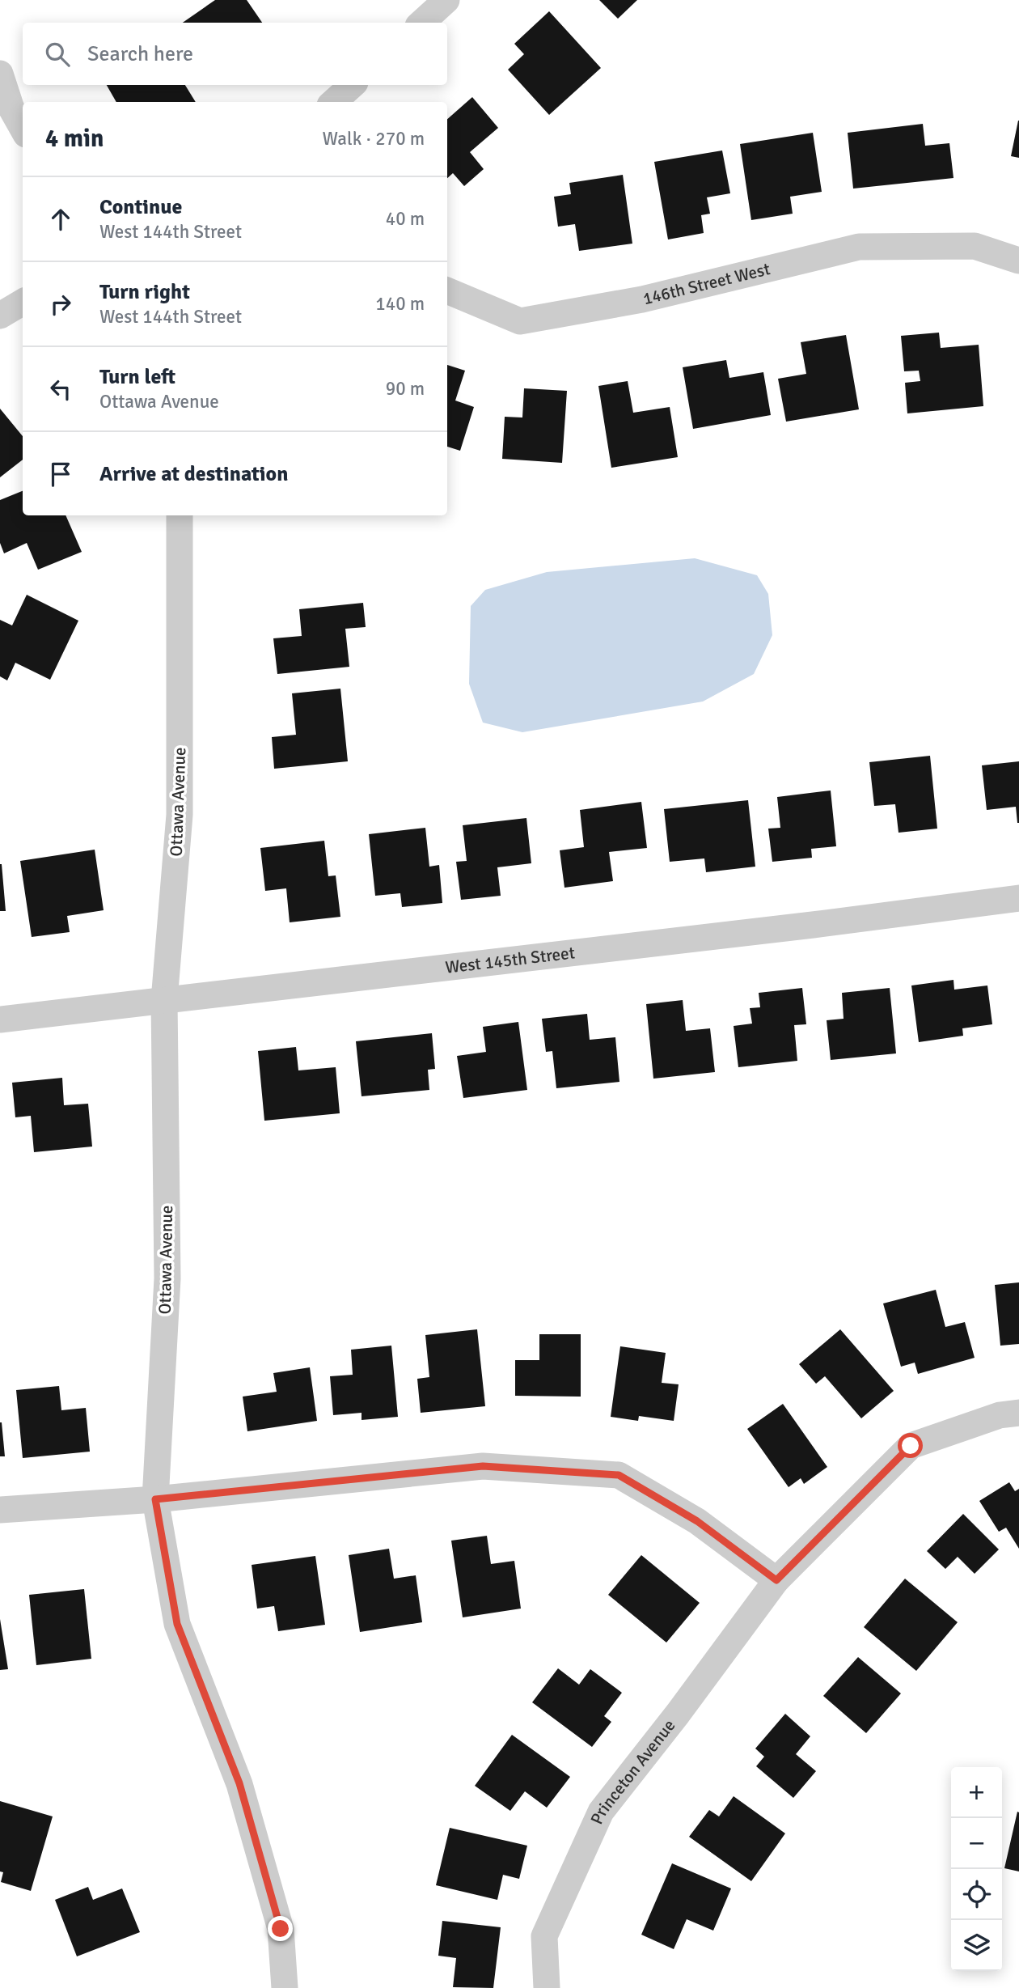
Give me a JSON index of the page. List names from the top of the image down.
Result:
{
  "streets": {
    "street": [
      "146th Street West",
      "Ottawa Avenue",
      "West 145th Street",
      "Princeton Avenue"
    ]
  },
  "crossings": [
    ["Ottawa Avenue", "West 145th Street"]
  ],
  "page": {
    "search": "Search here",
    "heading": ["4 min", "Walk · 270 m"],
    "list": [
      ["Continue", "West 144th Street", "40 m"],
      ["Turn right", "West 144th Street", "140 m"],
      ["Turn left", "Ottawa Avenue", "90 m"],
      "Arrive at destination"
    ],
    "map_buttons": ["+", "−"]
  }
}
